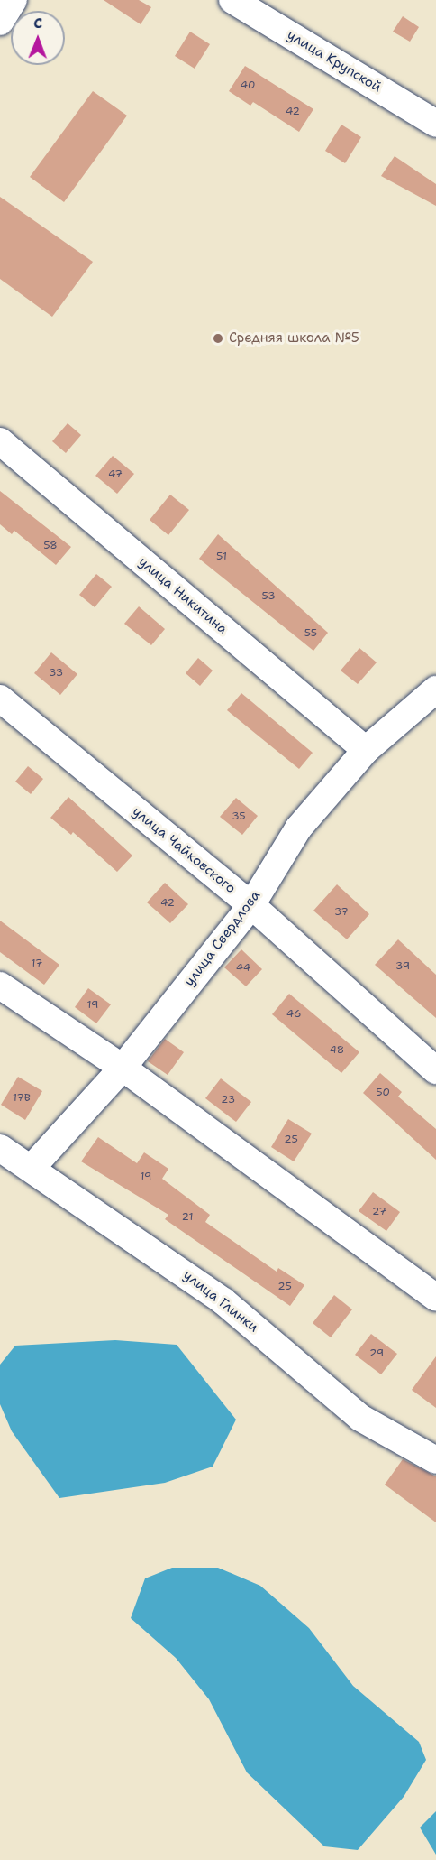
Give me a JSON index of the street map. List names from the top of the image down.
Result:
{
  "streets": {
    "street": [
      "улица Крупской",
      "улица Никитина",
      "улица Чайковского",
      "улица Свердлова",
      "улица Глинки"
    ]
  },
  "crossings": [
    ["улица Никитина", "улица Свердлова"],
    ["улица Чайковского", "улица Свердлова"],
    ["улица Свердлова", "улица Глинки"]
  ],
  "places": ["Средняя школа №5"],
  "house_numbers": [
    "40",
    "42",
    "47",
    "58",
    "51",
    "53",
    "55",
    "33",
    "35",
    "42",
    "37",
    "17",
    "39",
    "44",
    "19",
    "46",
    "48",
    "50",
    "17В",
    "23",
    "25",
    "19",
    "27",
    "21",
    "25",
    "29"
  ],
  "north": "top"
}
